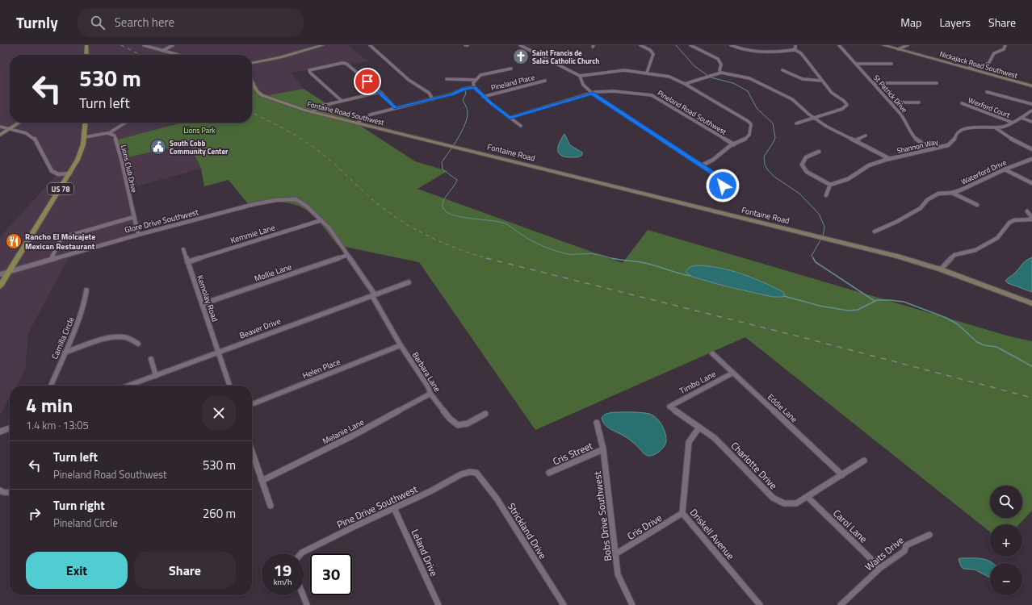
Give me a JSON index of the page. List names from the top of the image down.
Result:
{
  "streets": {
    "main road": [
      "Nickajack Road Southwest",
      "Fontaine Road Southwest",
      "Fontaine Road",
      "US 78"
    ],
    "street": [
      "Pineland Place",
      "St Patrick Drive",
      "Wexford Court",
      "Pineland Road Southwest",
      "Shannon Way",
      "Lions Club Drive",
      "Waterford Drive",
      "Glore Drive Southwest",
      "Kemmie Lane",
      "Mollie Lane",
      "Kemolay Road",
      "Beaver Drive",
      "Camilla Circle",
      "Helen Place",
      "Barbara Lane",
      "Timbo Lane",
      "Eddie Lane",
      "Melanie Lane",
      "Cris Street",
      "Charlotte Drive",
      "Pine Drive Southwest",
      "Bobs Drive Southwest",
      "Carol Lane",
      "Cris Drive",
      "Strickland Drive",
      "Driskell Avenue",
      "Leland Drive",
      "Waits Drive"
    ]
  },
  "crossings": [
    ["St Patrick Drive", "Shannon Way"],
    ["Wexford Court", "Shannon Way"],
    ["Fontaine Road Southwest", "Fontaine Road"],
    ["Lions Club Drive", "Glore Drive Southwest"],
    ["US 78", "Glore Drive Southwest"],
    ["Glore Drive Southwest", "Kemmie Lane"],
    ["Glore Drive Southwest", "Mollie Lane"],
    ["Glore Drive Southwest", "Barbara Lane"],
    ["Kemmie Lane", "Kemolay Road"],
    ["Mollie Lane", "Kemolay Road"],
    ["Mollie Lane", "Barbara Lane"],
    ["Kemolay Road", "Beaver Drive"],
    ["Beaver Drive", "Barbara Lane"],
    ["Helen Place", "Barbara Lane"],
    ["Barbara Lane", "Melanie Lane"],
    ["Timbo Lane", "Eddie Lane"],
    ["Timbo Lane", "Charlotte Drive"],
    ["Eddie Lane", "Charlotte Drive"],
    ["Cris Street", "Bobs Drive Southwest"],
    ["Charlotte Drive", "Carol Lane"],
    ["Charlotte Drive", "Driskell Avenue"],
    ["Pine Drive Southwest", "Strickland Drive"],
    ["Pine Drive Southwest", "Leland Drive"],
    ["Bobs Drive Southwest", "Cris Drive"],
    ["Carol Lane", "Waits Drive"],
    ["Cris Drive", "Driskell Avenue"]
  ],
  "parks": ["Lions Park"],
  "places": {
    "church": ["Saint Francis de Sales Catholic Church"],
    "public building": ["South Cobb Community Center"],
    "restaurant": ["Rancho El Molcajete Mexican Restaurant"]
  },
  "page": {
    "header": "Turnly",
    "search": "Search here",
    "nav": ["Map", "Layers", "Share"],
    "turn": ["530 m", "Turn left"],
    "heading": ["4 min", "1.4 km · 13:05"],
    "list": [
      {
        "name": "Turn left",
        "note": "Pineland Road Southwest",
        "value": "530 m"
      },
      {
        "name": "Turn right",
        "note": "Pineland Circle",
        "value": "260 m"
      }
    ],
    "map_buttons": ["+", "−"],
    "buttons": ["Exit", "Share"],
    "speed": "19 km/h",
    "limit": "30"
  }
}
